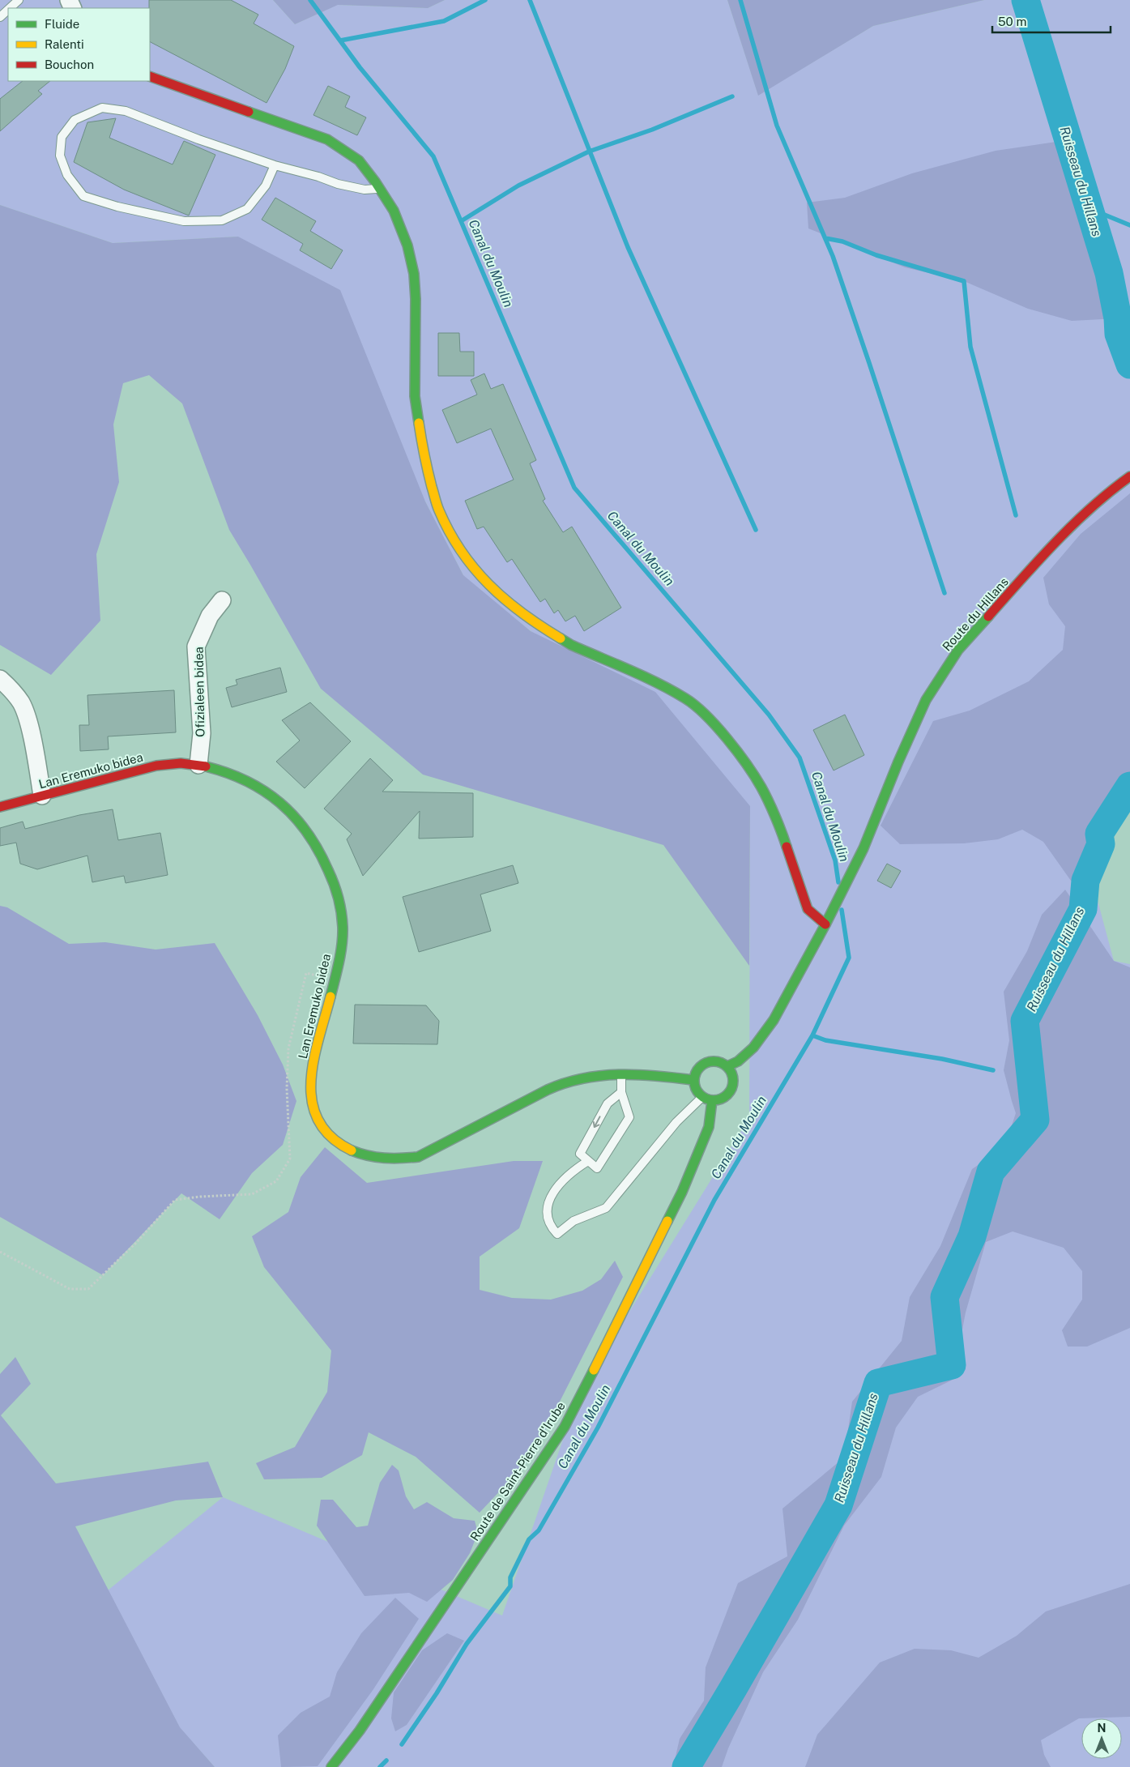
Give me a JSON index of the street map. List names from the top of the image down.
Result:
{
  "streets": {
    "street": [
      "Route du Hillans",
      "Ofizialeen bidea",
      "Lan Eremuko bidea",
      "Route de Saint-Pierre d'Irube"
    ]
  },
  "crossings": [
    ["Ofizialeen bidea", "Lan Eremuko bidea"],
    ["Lan Eremuko bidea", "Route de Saint-Pierre d'Irube"]
  ],
  "water": ["Ruisseau du Hillans", "Canal du Moulin"],
  "legend": ["Fluide", "Ralenti", "Bouchon"],
  "scale_bar": "50 m",
  "north": "top"
}
